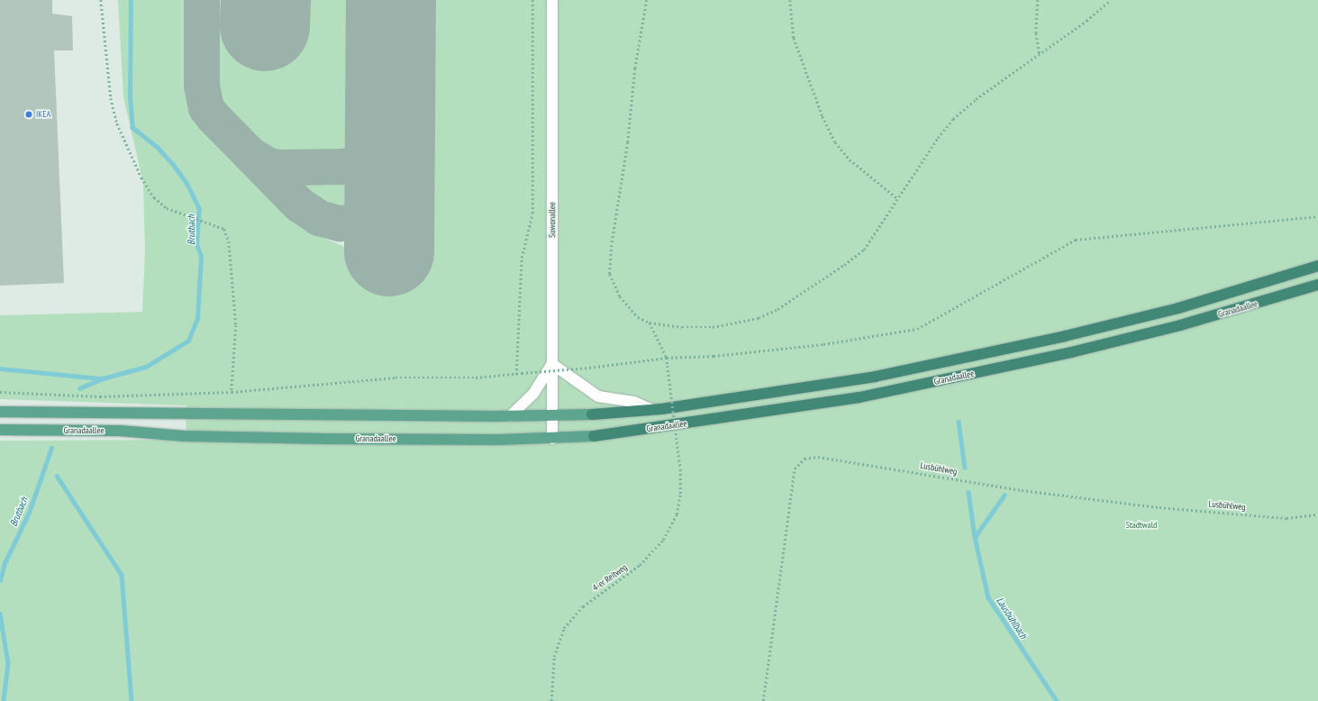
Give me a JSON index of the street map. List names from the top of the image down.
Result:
{
  "streets": {
    "highway": ["Granadaallee"],
    "street": ["Suwonallee"],
    "path": ["Lusbühlweg", "4-er Reitweg"]
  },
  "crossings": [
    ["Suwonallee", "Granadaallee"]
  ],
  "water": ["Brutbach", "Lausbühlbach"],
  "parks": ["Stadtwald"],
  "places": ["IKEA"]
}
